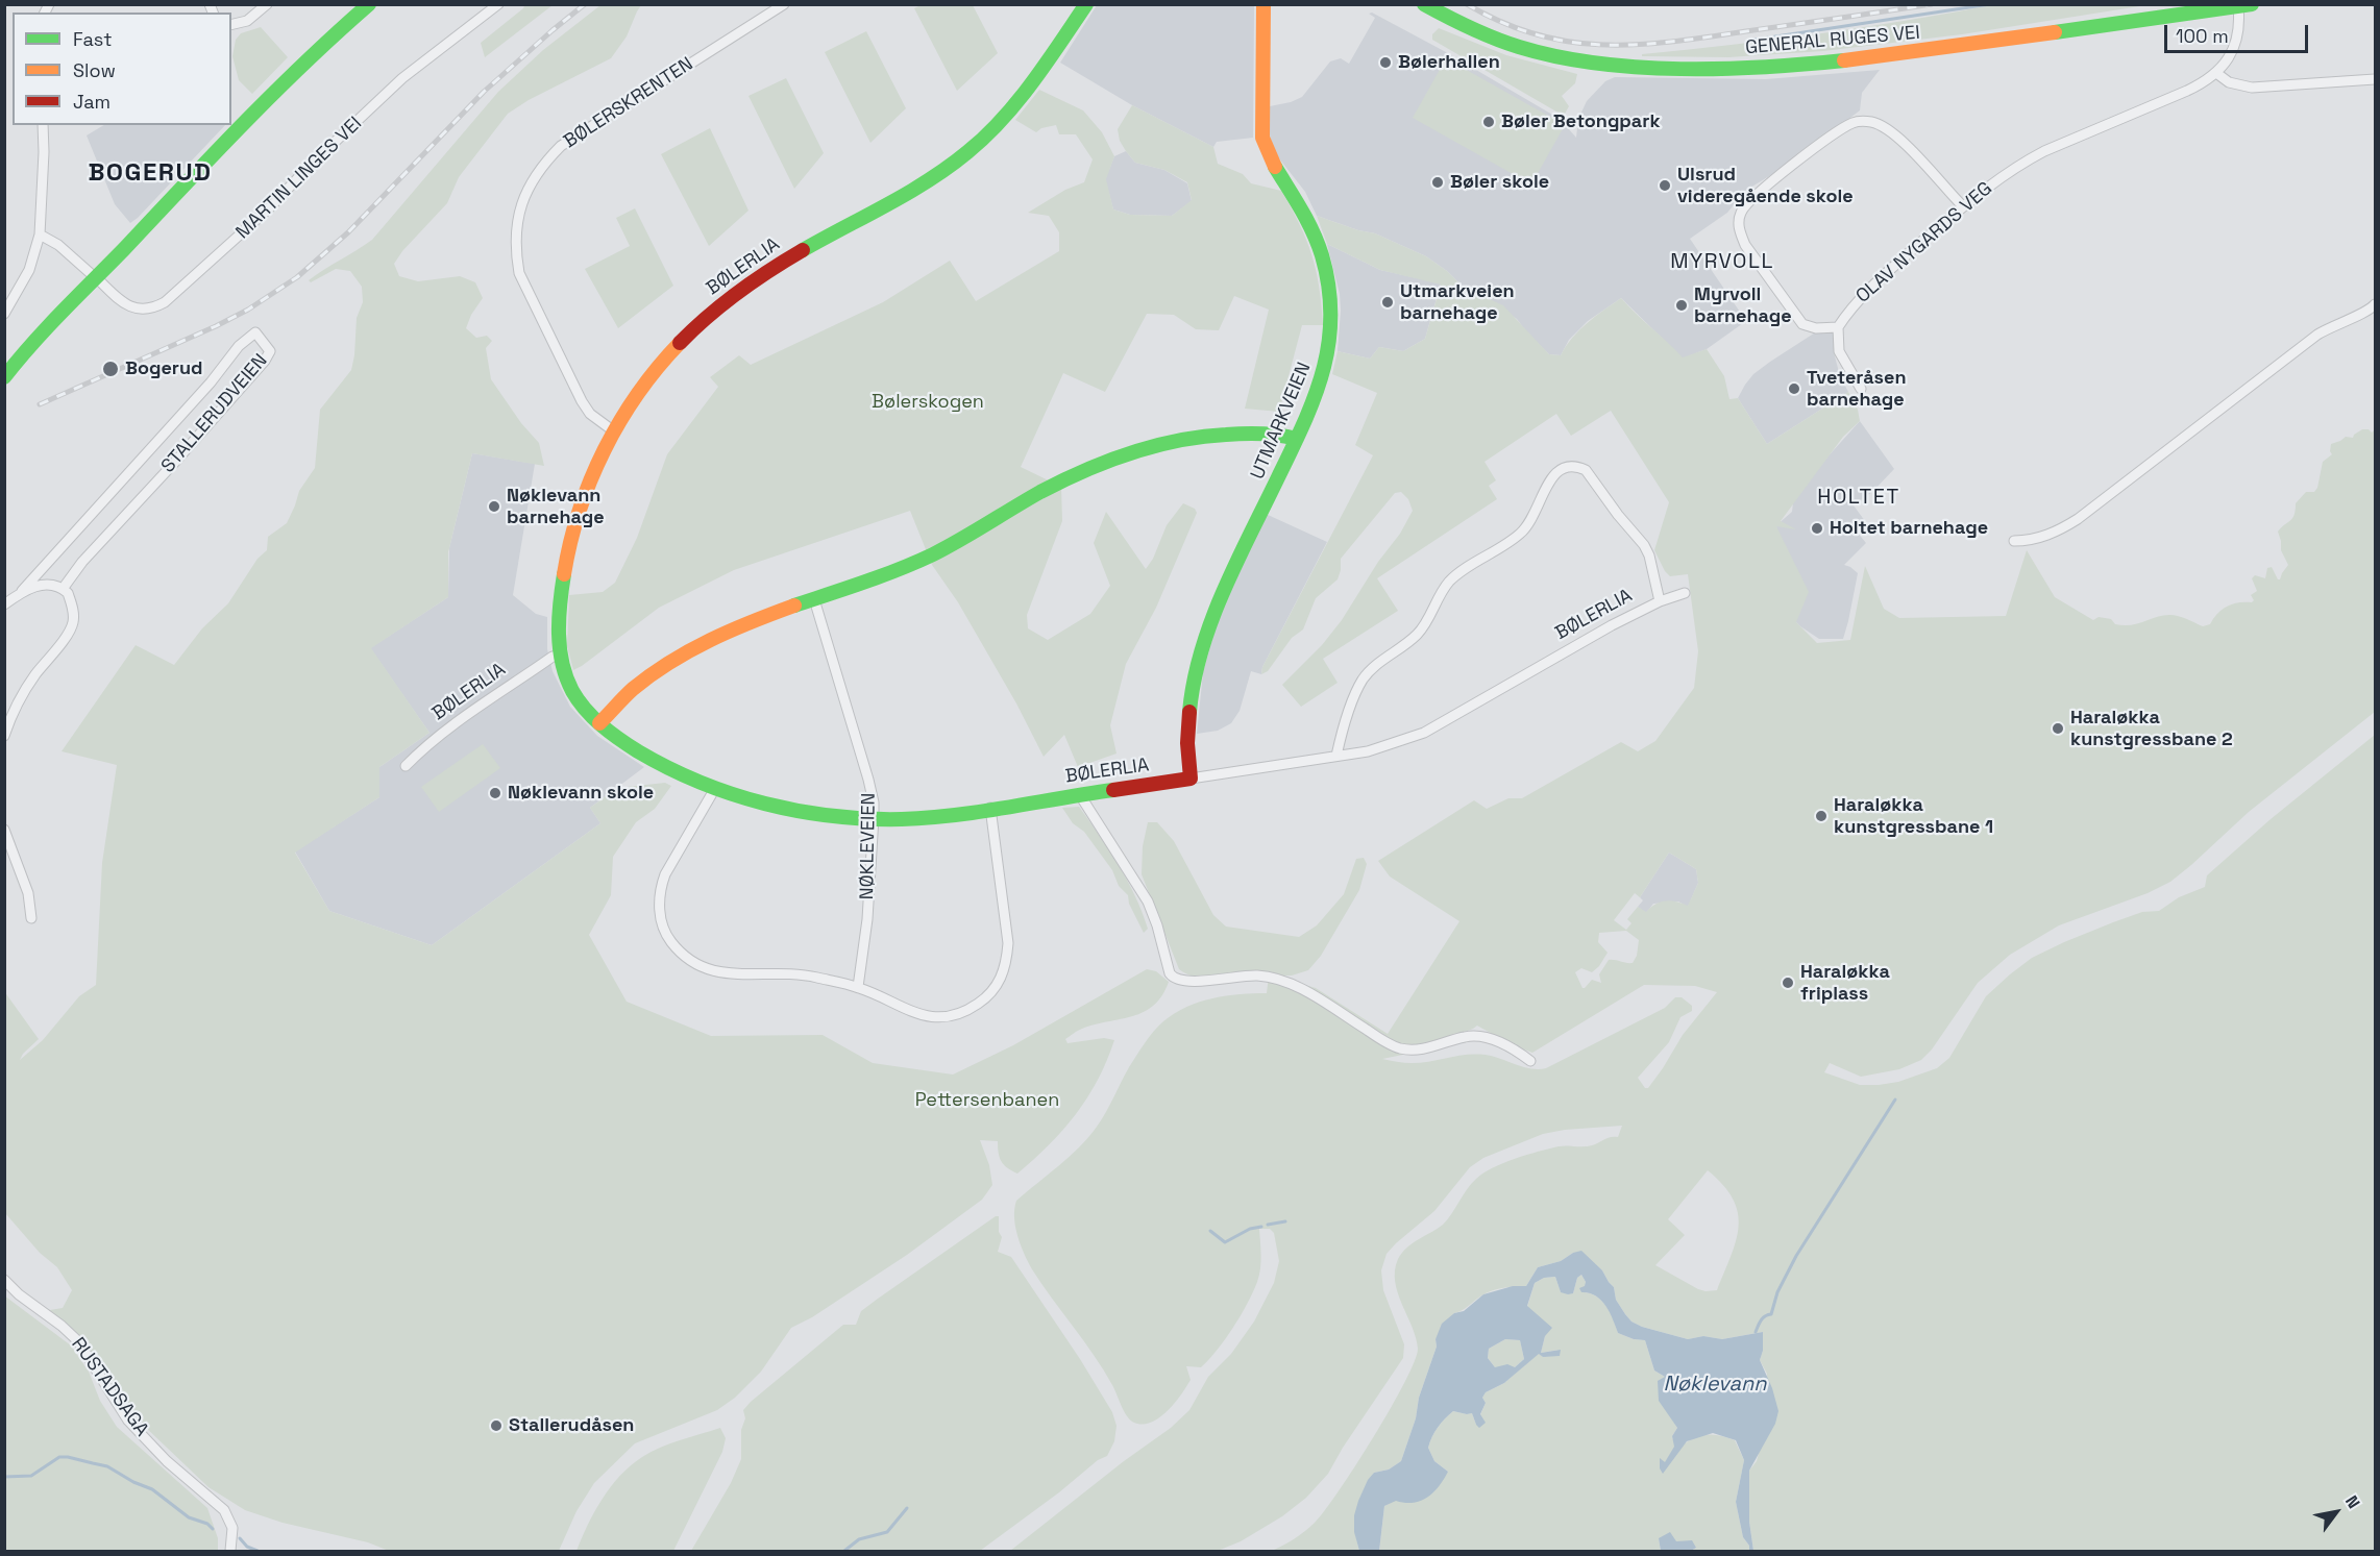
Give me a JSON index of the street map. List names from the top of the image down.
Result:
{
  "streets": {
    "street": [
      "GENERAL RUGES VEI",
      "BØLERSKRENTEN",
      "MARTIN LINGES VEI",
      "OLAV NYGARDS VEG",
      "BØLERLIA",
      "STALLERUDVEIEN",
      "UTMARKVEIEN",
      "NØKLEVEIEN",
      "RUSTADSAGA"
    ]
  },
  "crossings": [
    ["GENERAL RUGES VEI", "OLAV NYGARDS VEG"],
    ["BØLERSKRENTEN", "BØLERLIA"],
    ["BØLERLIA", "UTMARKVEIEN"],
    ["BØLERLIA", "NØKLEVEIEN"]
  ],
  "districts": ["BOGERUD", "MYRVOLL", "HOLTET"],
  "water": ["Nøklevann"],
  "parks": ["Bølerskogen", "Pettersenbanen"],
  "places": [
    "Bølerhallen",
    "Bøler Betongpark",
    "Bøler skole",
    "Ulsrud videregående skole",
    "Utmarkveien barnehage",
    "Myrvoll barnehage",
    "Bogerud",
    "Tveteråsen barnehage",
    "Nøklevann barnehage",
    "Holtet barnehage",
    "Haraløkka kunstgressbane 2",
    "Nøklevann skole",
    "Haraløkka kunstgressbane 1",
    "Haraløkka friplass",
    "Stallerudåsen"
  ],
  "legend": ["Fast", "Slow", "Jam"],
  "scale_bar": "100 m",
  "north": "top right"
}
